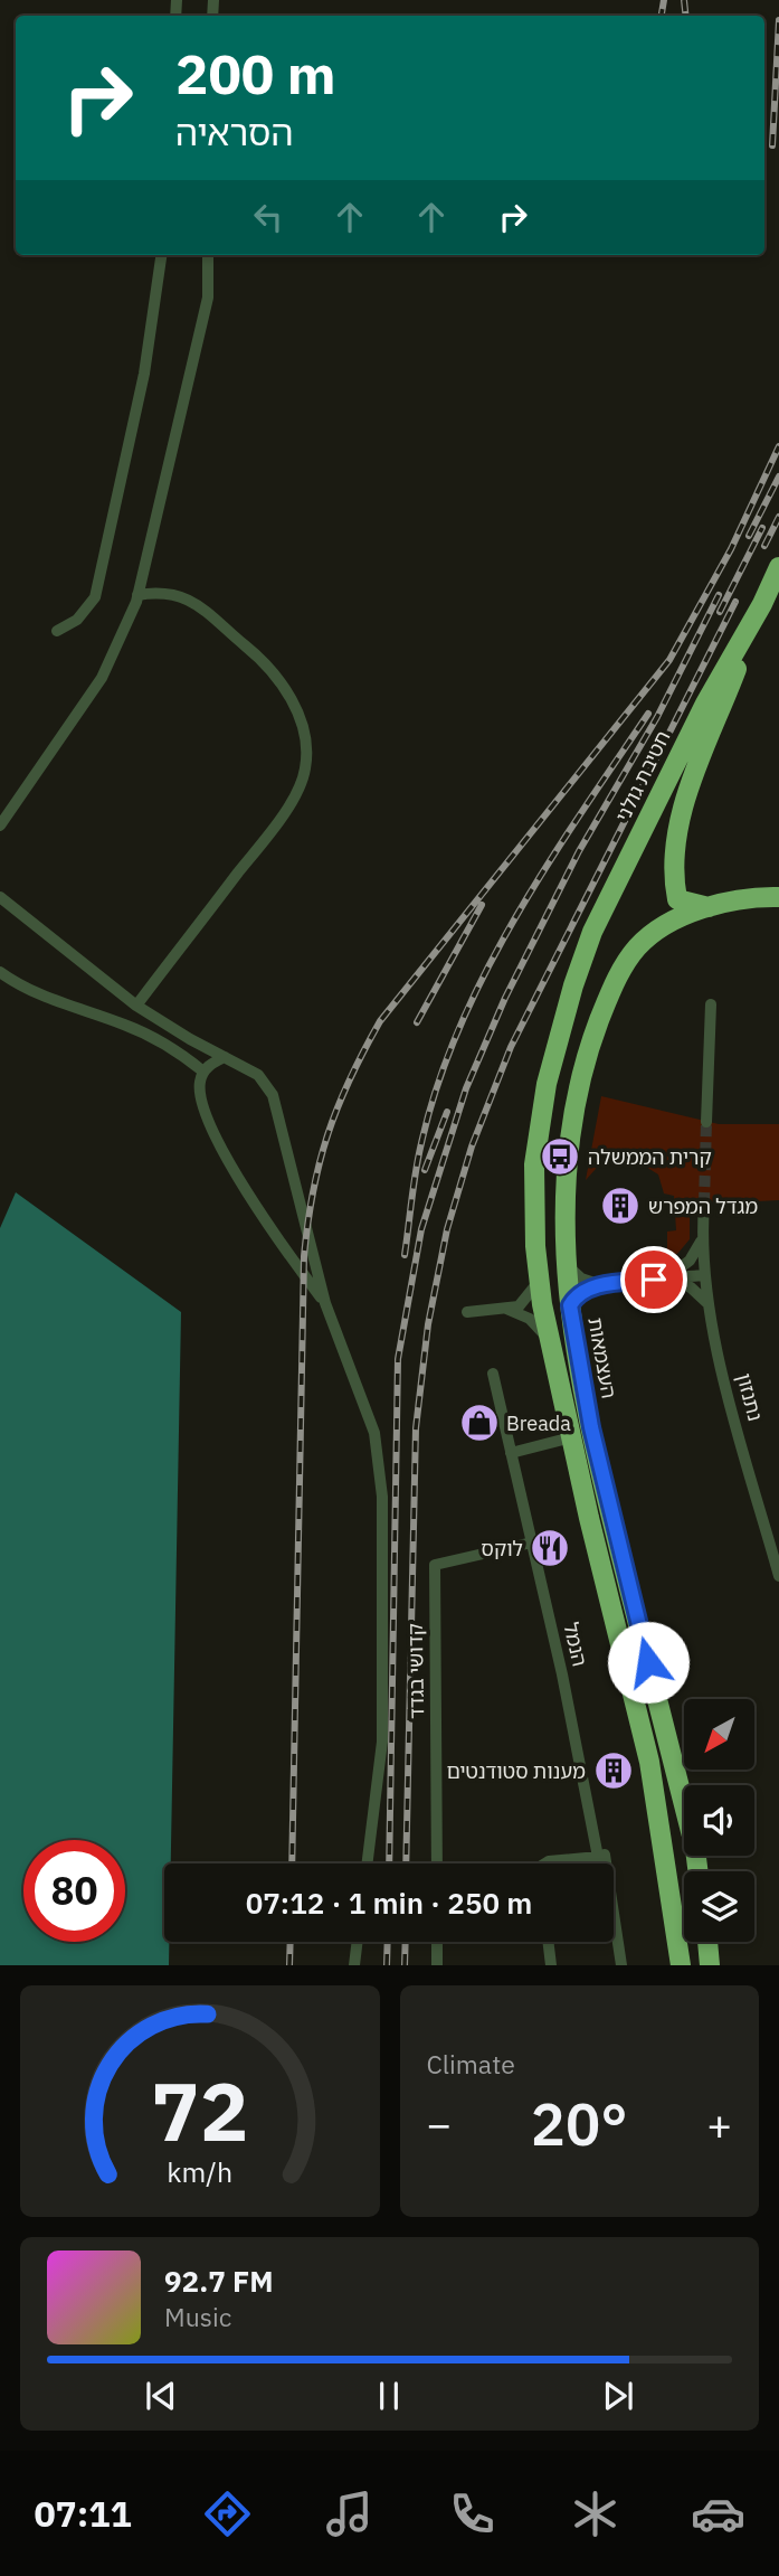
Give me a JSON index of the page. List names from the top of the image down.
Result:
{
  "streets": {
    "highway": ["חטיבת גולני", "העצמאות"],
    "street": ["נתנזון", "הנמל", "קדושי בגדד"]
  },
  "crossings": [
    ["הנמל", "קדושי בגדד"]
  ],
  "places": {
    "bus stop": ["קרית הממשלה"],
    "building": ["מגדל המפרש", "מענות סטודנטים"],
    "shop": ["Breada"],
    "restaurant": ["לוקס"]
  },
  "north": "bottom left",
  "page": {
    "turn": ["200 m", "הסראיה"],
    "limit": "80",
    "trip": "07:12 · 1 min · 250 m",
    "tile": "Climate",
    "heat": ["−", "20°", "+"],
    "song": ["92.7 FM", "Music"],
    "tabs": "07:11",
    "gauge": ["72", "km/h"]
  }
}
